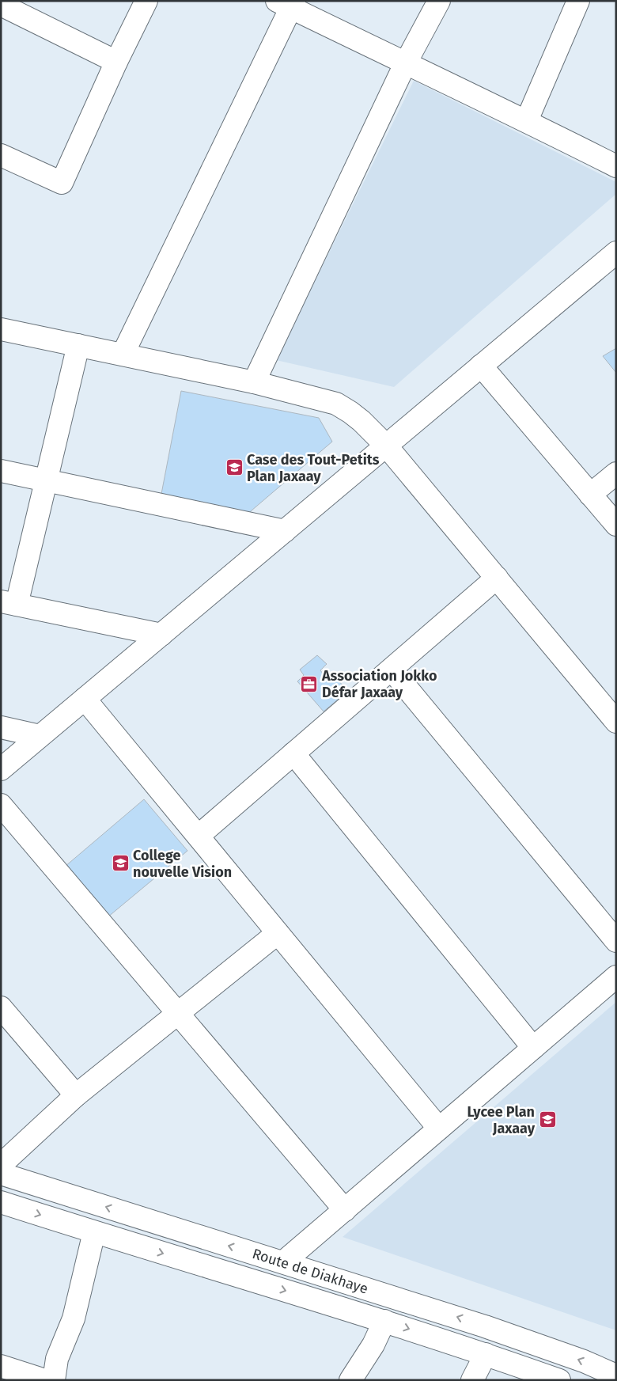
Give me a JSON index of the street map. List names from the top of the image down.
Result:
{
  "streets": {
    "street": ["Route de Diakhaye"]
  },
  "places": {
    "school or university": ["Case des Tout-Petits Plan Jaxaay", "College nouvelle Vision", "Lycee Plan Jaxaay"],
    "office": ["Association Jokko Défar Jaxaay"]
  }
}
